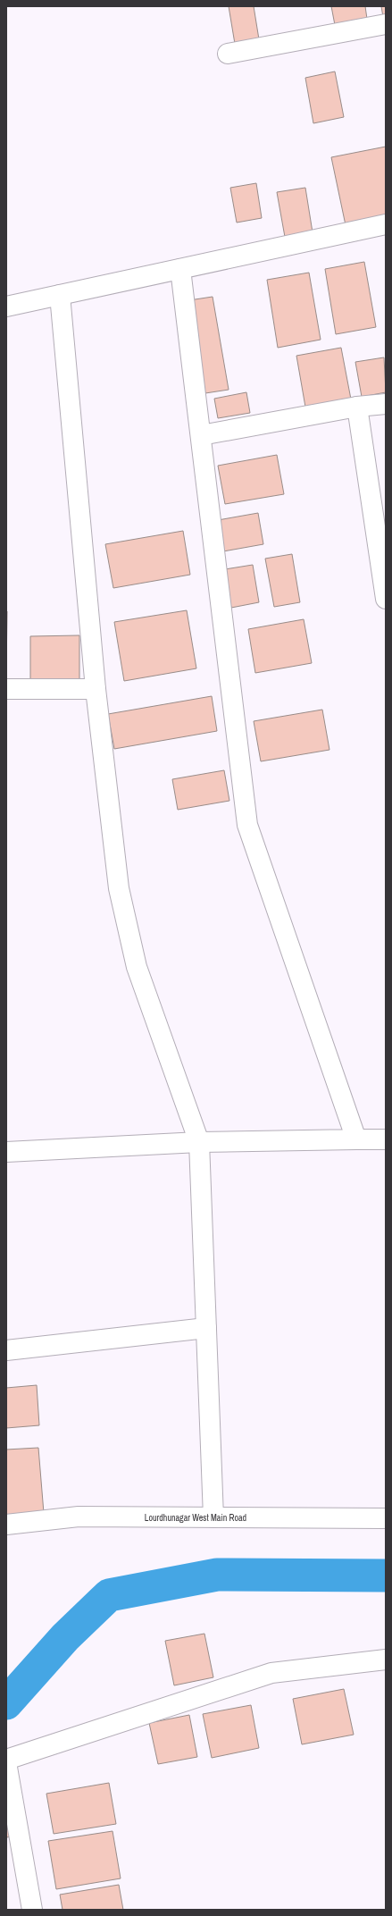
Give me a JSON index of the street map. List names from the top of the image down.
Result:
{
  "streets": {
    "street": ["Lourdhunagar West Main Road"]
  }
}
